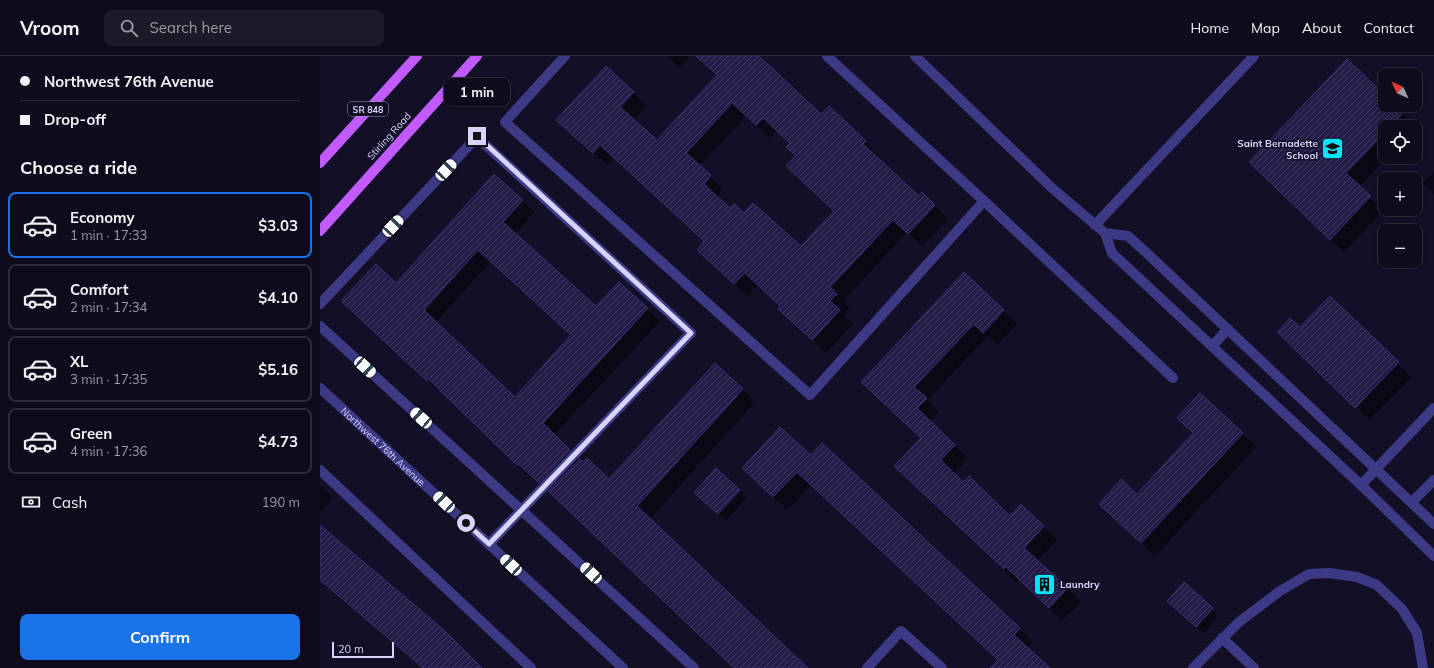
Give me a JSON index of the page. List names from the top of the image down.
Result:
{
  "streets": {
    "main road": ["SR 848", "Stirling Road"],
    "street": ["Northwest 76th Avenue"]
  },
  "places": {
    "school or university": ["Saint Bernadette School"],
    "building": ["Laundry"]
  },
  "scale_bar": "20 m",
  "north": "top left",
  "page": {
    "header": "Vroom",
    "search": "Search here",
    "nav": [
      "Home",
      "Map",
      "About",
      "Contact"
    ],
    "banner": ["Northwest 76th Avenue", "Drop-off"],
    "map_buttons": ["+", "−"],
    "bubble": "1 min",
    "heading": "Choose a ride",
    "list": [
      {
        "name": "Economy",
        "note": "1 min · 17:33",
        "value": "$3.03"
      },
      {
        "name": "Comfort",
        "note": "2 min · 17:34",
        "value": "$4.10"
      },
      {
        "name": "XL",
        "note": "3 min · 17:35",
        "value": "$5.16"
      },
      {
        "name": "Green",
        "note": "4 min · 17:36",
        "value": "$4.73"
      }
    ],
    "pay": ["Cash", "190 m"],
    "buttons": "Confirm",
    "scale": "20 m"
  }
}
